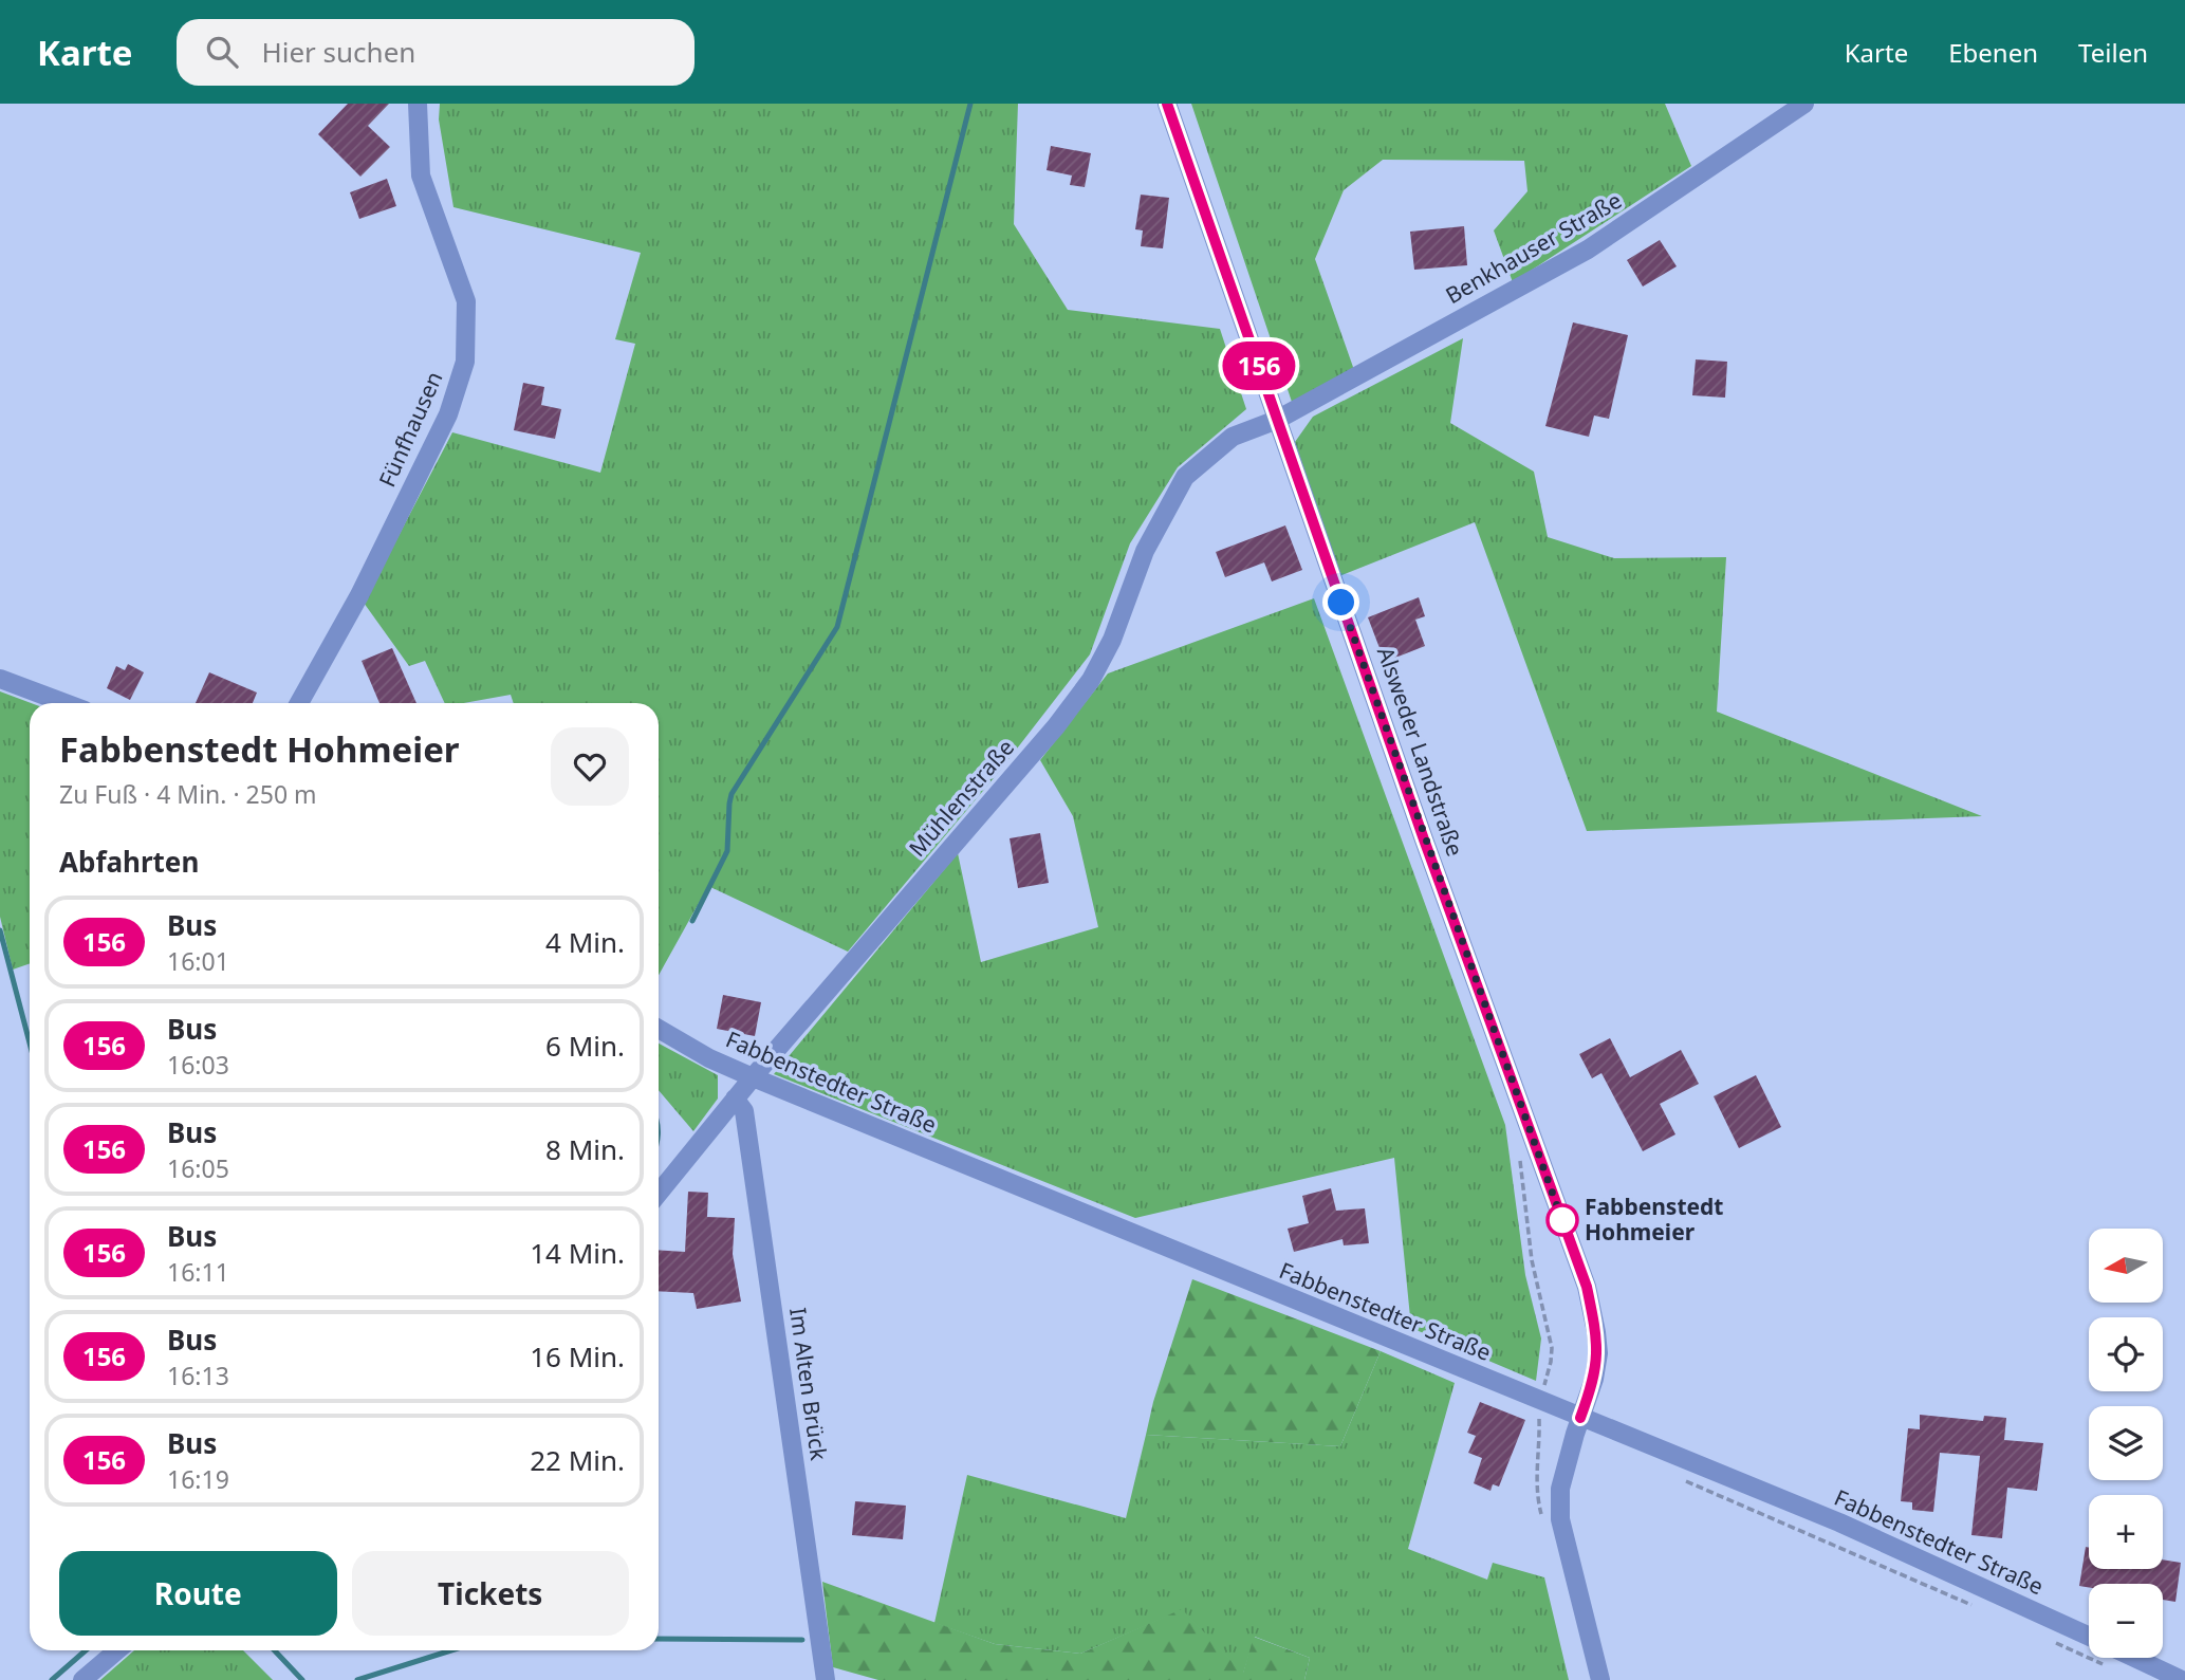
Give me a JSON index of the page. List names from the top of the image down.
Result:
{
  "streets": {
    "street": [
      "Benkhauser Straße",
      "Fünfhausen",
      "Alsweder Landstraße",
      "Mühlenstraße",
      "Fabbenstedter Straße",
      "Im Alten Brück"
    ]
  },
  "crossings": [
    ["Benkhauser Straße", "Alsweder Landstraße"],
    ["Benkhauser Straße", "Mühlenstraße"],
    ["Alsweder Landstraße", "Mühlenstraße"],
    ["Alsweder Landstraße", "Fabbenstedter Straße"],
    ["Mühlenstraße", "Fabbenstedter Straße"],
    ["Mühlenstraße", "Im Alten Brück"]
  ],
  "places": ["Fabbenstedt Hohmeier"],
  "lines": ["bus line 156"],
  "north": "left",
  "page": {
    "header": "Karte",
    "search": "Hier suchen",
    "nav": ["Karte", "Ebenen", "Teilen"],
    "on_map": "156",
    "heading": [
      ["Fabbenstedt Hohmeier", "Zu Fuß · 4 Min. · 250 m"],
      "Abfahrten"
    ],
    "list": [
      {
        "mark": "156",
        "name": "Bus",
        "note": "16:01",
        "value": "4 Min."
      },
      {
        "mark": "156",
        "name": "Bus",
        "note": "16:03",
        "value": "6 Min."
      },
      {
        "mark": "156",
        "name": "Bus",
        "note": "16:05",
        "value": "8 Min."
      },
      {
        "mark": "156",
        "name": "Bus",
        "note": "16:11",
        "value": "14 Min."
      },
      {
        "mark": "156",
        "name": "Bus",
        "note": "16:13",
        "value": "16 Min."
      },
      {
        "mark": "156",
        "name": "Bus",
        "note": "16:19",
        "value": "22 Min."
      }
    ],
    "map_buttons": ["+", "−"],
    "buttons": ["Route", "Tickets"]
  }
}
